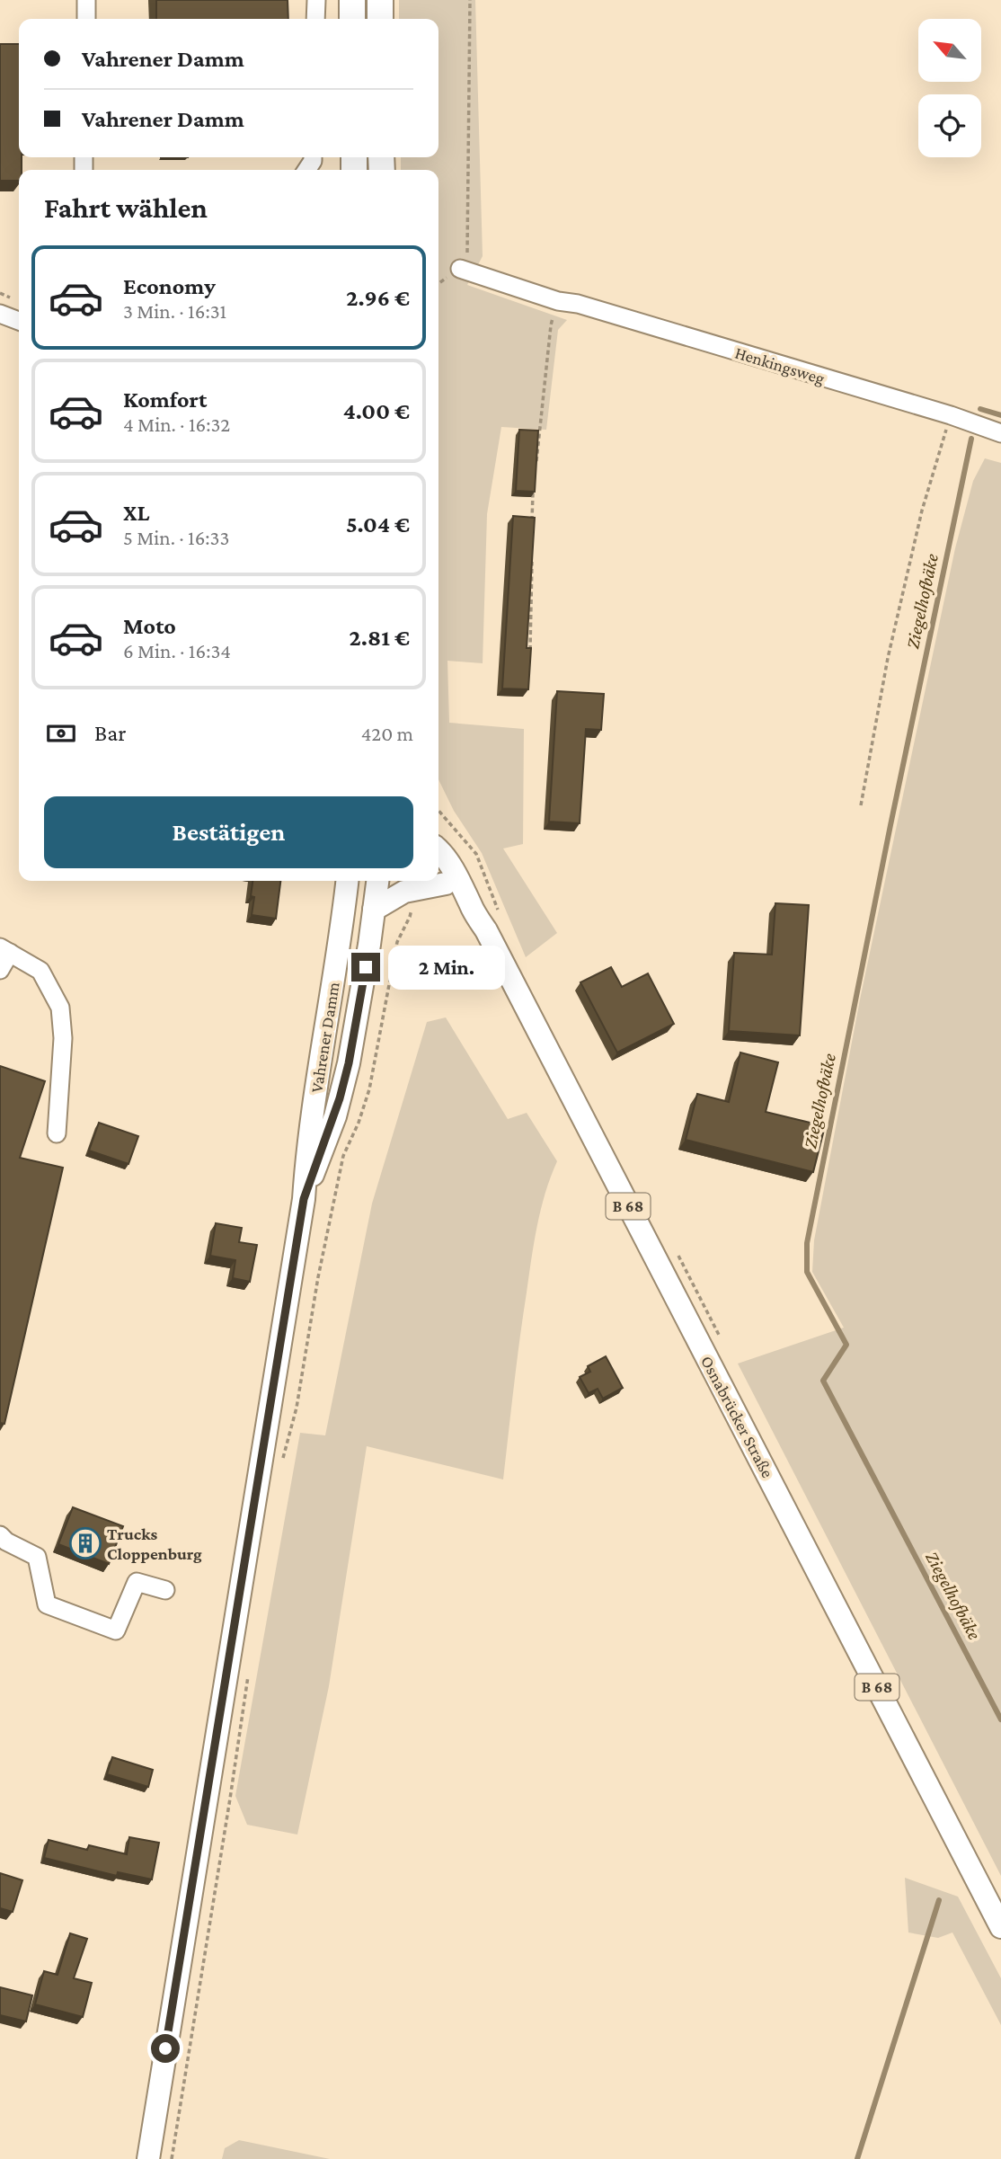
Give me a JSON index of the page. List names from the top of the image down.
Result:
{
  "streets": {
    "main road": ["Vahrener Damm", "B 68", "Osnabrücker Straße"],
    "street": ["Henkingsweg"]
  },
  "crossings": [
    ["Vahrener Damm", "Osnabrücker Straße"]
  ],
  "water": ["Ziegelhofbäke"],
  "places": {
    "building": ["Trucks Cloppenburg"]
  },
  "north": "top left",
  "page": {
    "banner": ["Vahrener Damm", "Vahrener Damm"],
    "heading": "Fahrt wählen",
    "list": [
      {
        "name": "Economy",
        "note": "3 Min. · 16:31",
        "value": "2.96 €"
      },
      {
        "name": "Komfort",
        "note": "4 Min. · 16:32",
        "value": "4.00 €"
      },
      {
        "name": "XL",
        "note": "5 Min. · 16:33",
        "value": "5.04 €"
      },
      {
        "name": "Moto",
        "note": "6 Min. · 16:34",
        "value": "2.81 €"
      }
    ],
    "pay": ["Bar", "420 m"],
    "buttons": "Bestätigen",
    "bubble": "2 Min."
  }
}
